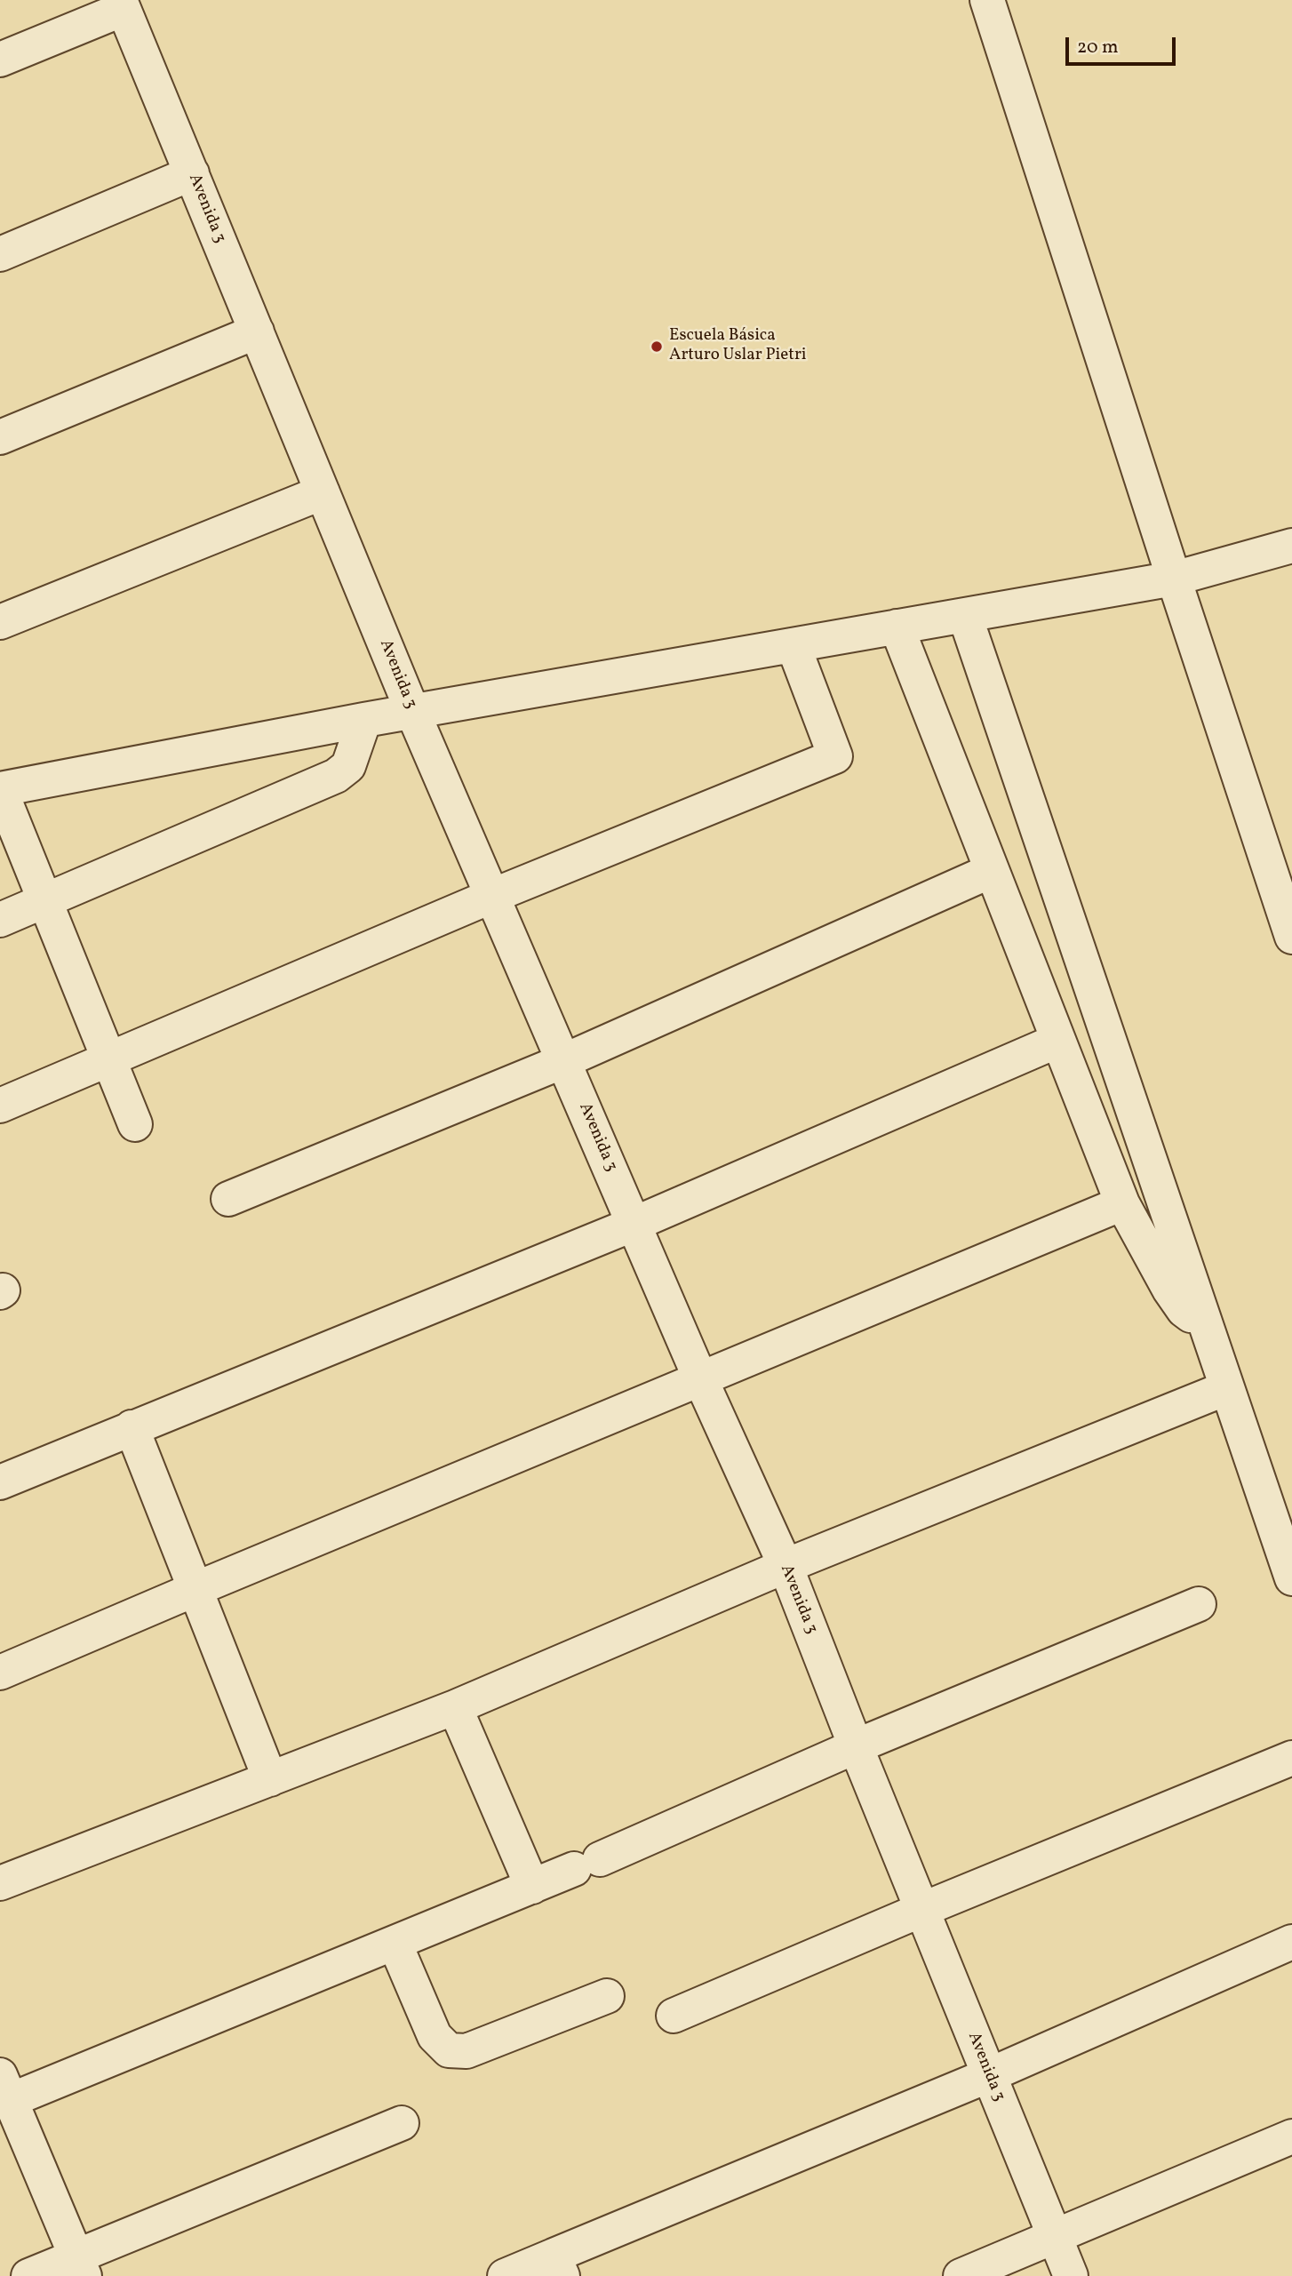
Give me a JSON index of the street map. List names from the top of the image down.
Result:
{
  "streets": {
    "street": ["Avenida 3"]
  },
  "places": ["Escuela Básica Arturo Uslar Pietri"],
  "scale_bar": "20 m"
}
